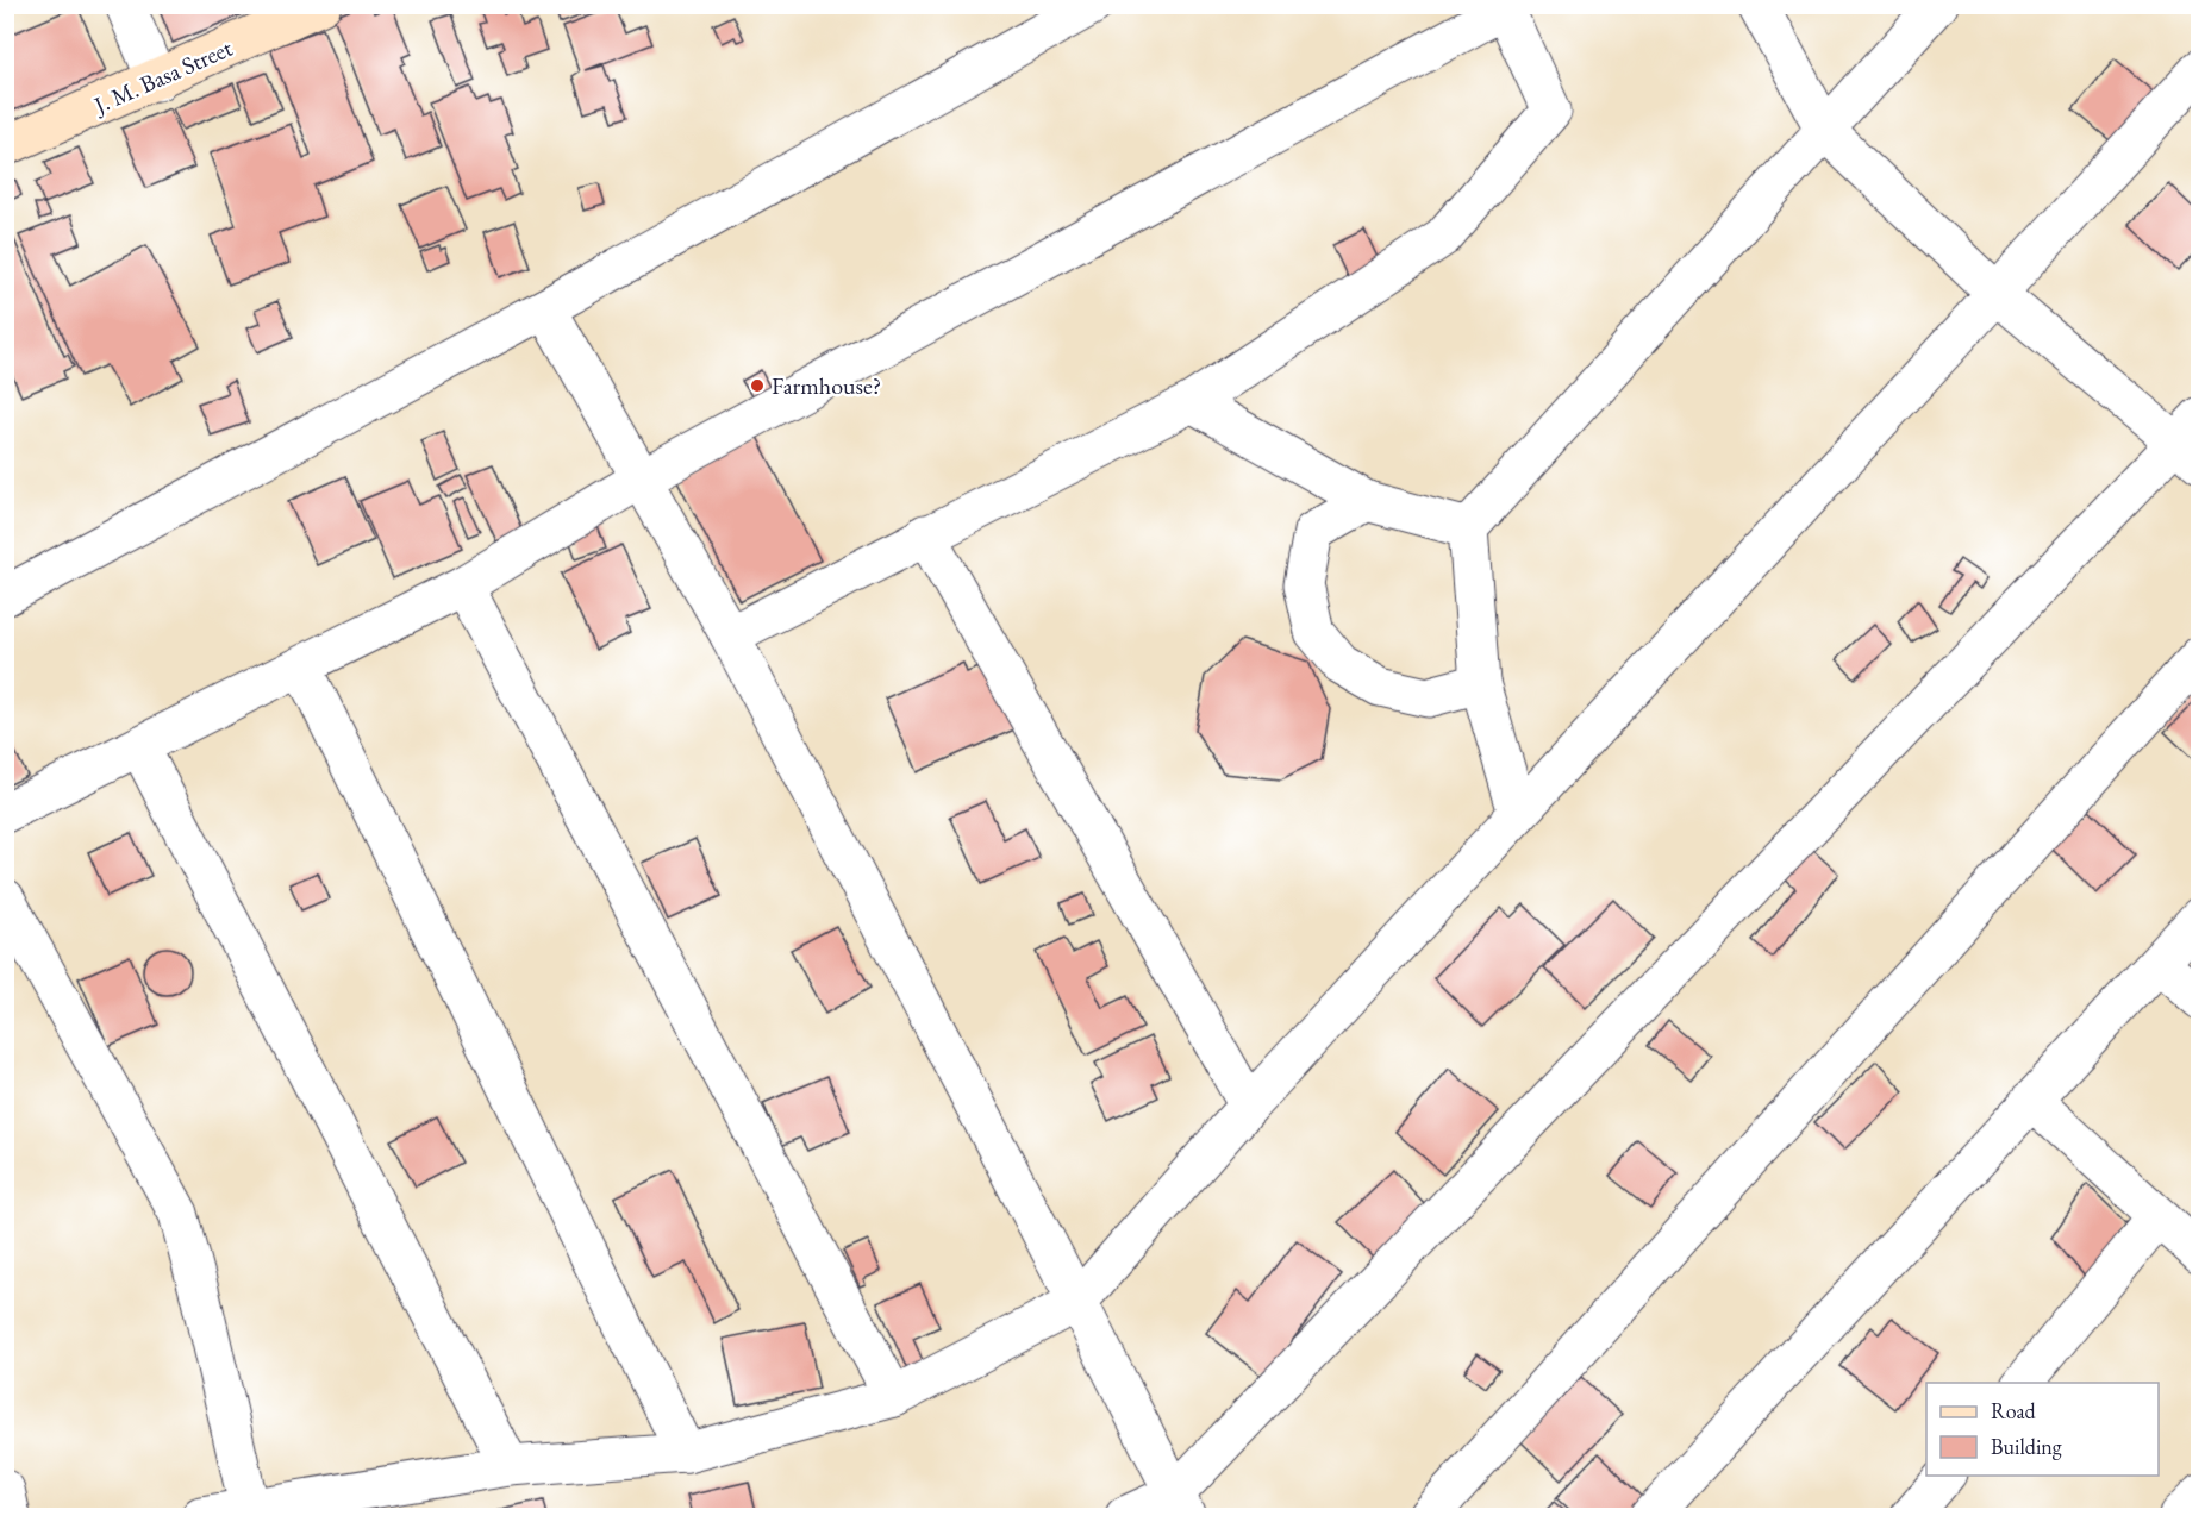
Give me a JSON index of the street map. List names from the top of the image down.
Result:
{
  "streets": {
    "street": ["J. M. Basa Street"]
  },
  "places": ["Farmhouse?"],
  "legend": ["Road", "Building"]
}
